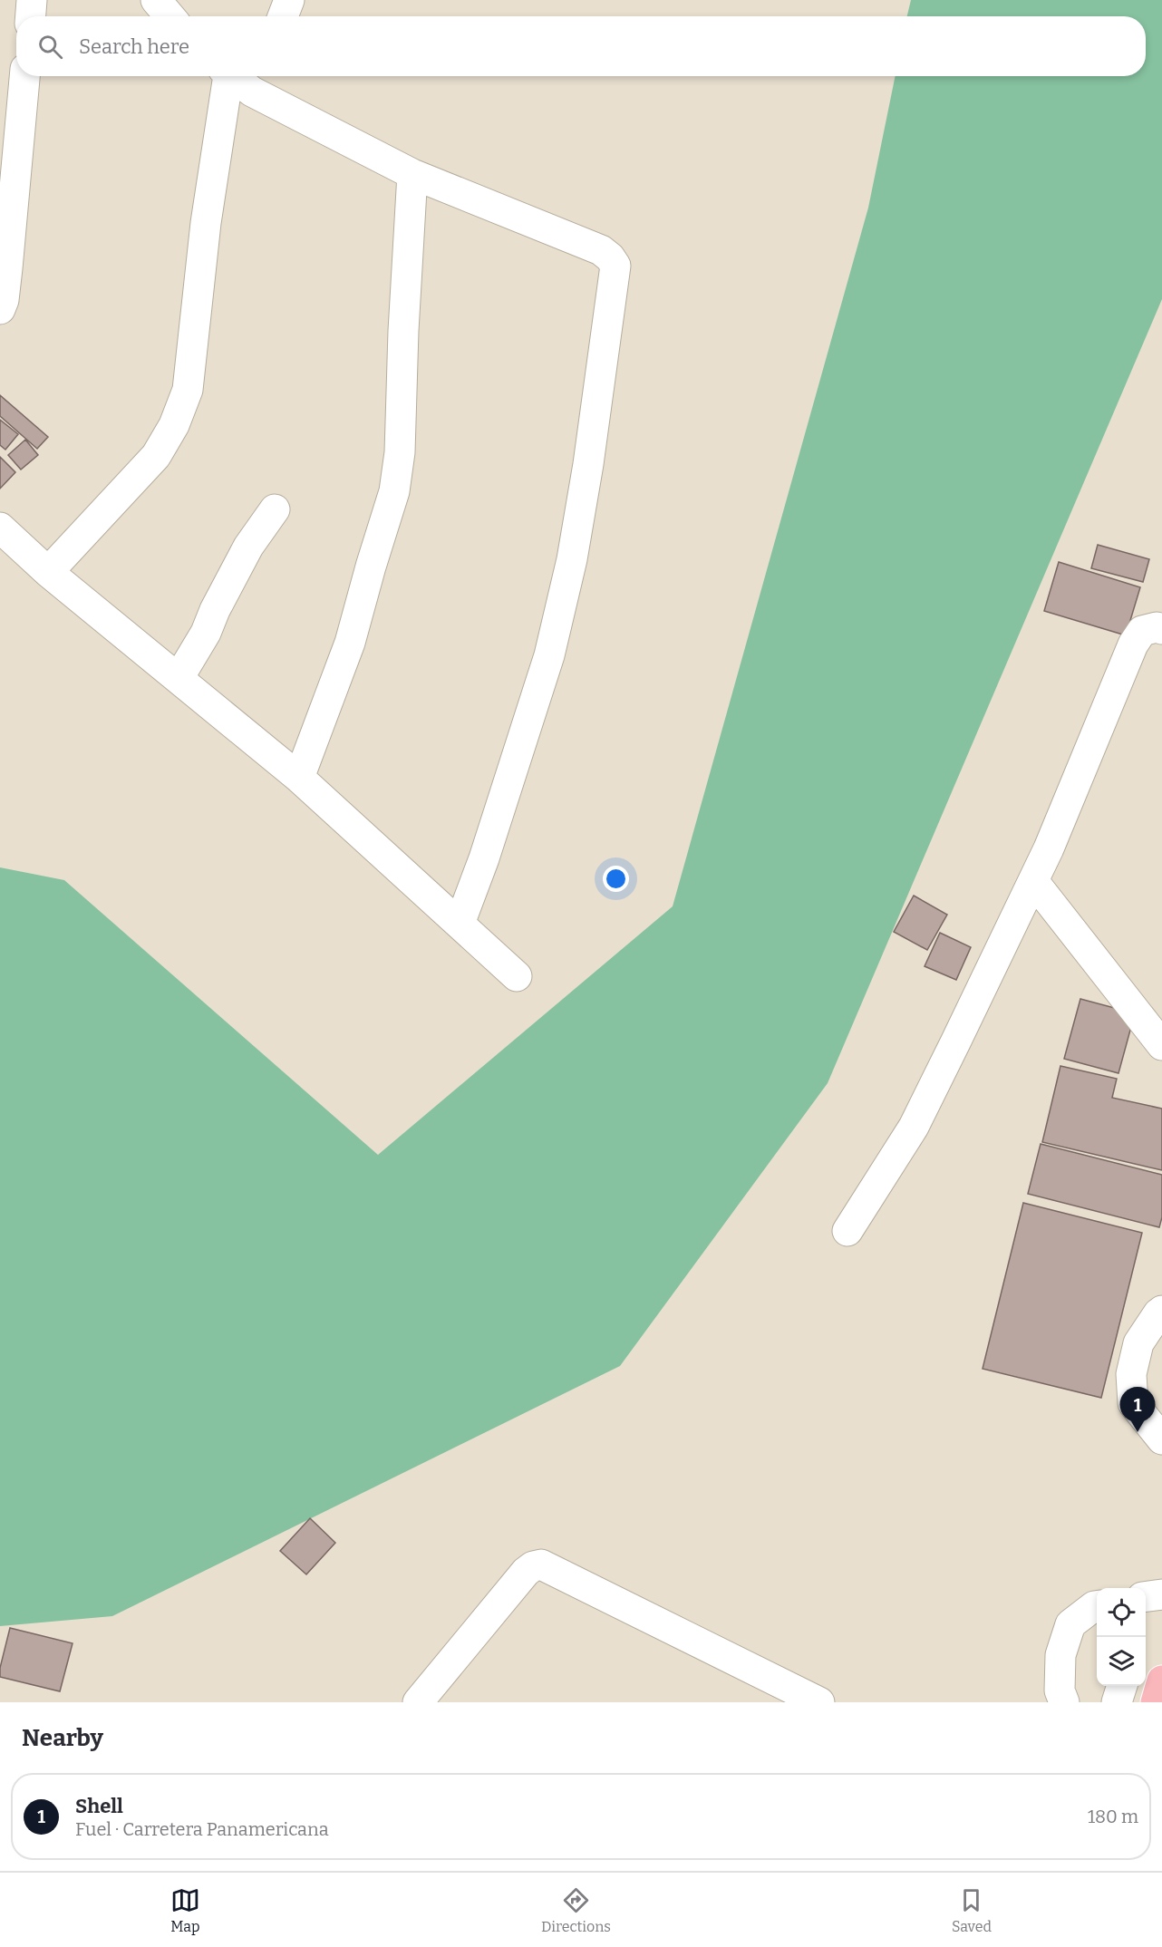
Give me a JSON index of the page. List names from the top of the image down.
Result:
{
  "page": {
    "search": "Search here",
    "pins": "1",
    "heading": "Nearby",
    "list": [
      {
        "mark": "1",
        "name": "Shell",
        "note": "Fuel · Carretera Panamericana",
        "value": "180 m"
      }
    ],
    "nav": ["Map", "Directions", "Saved"]
  }
}
